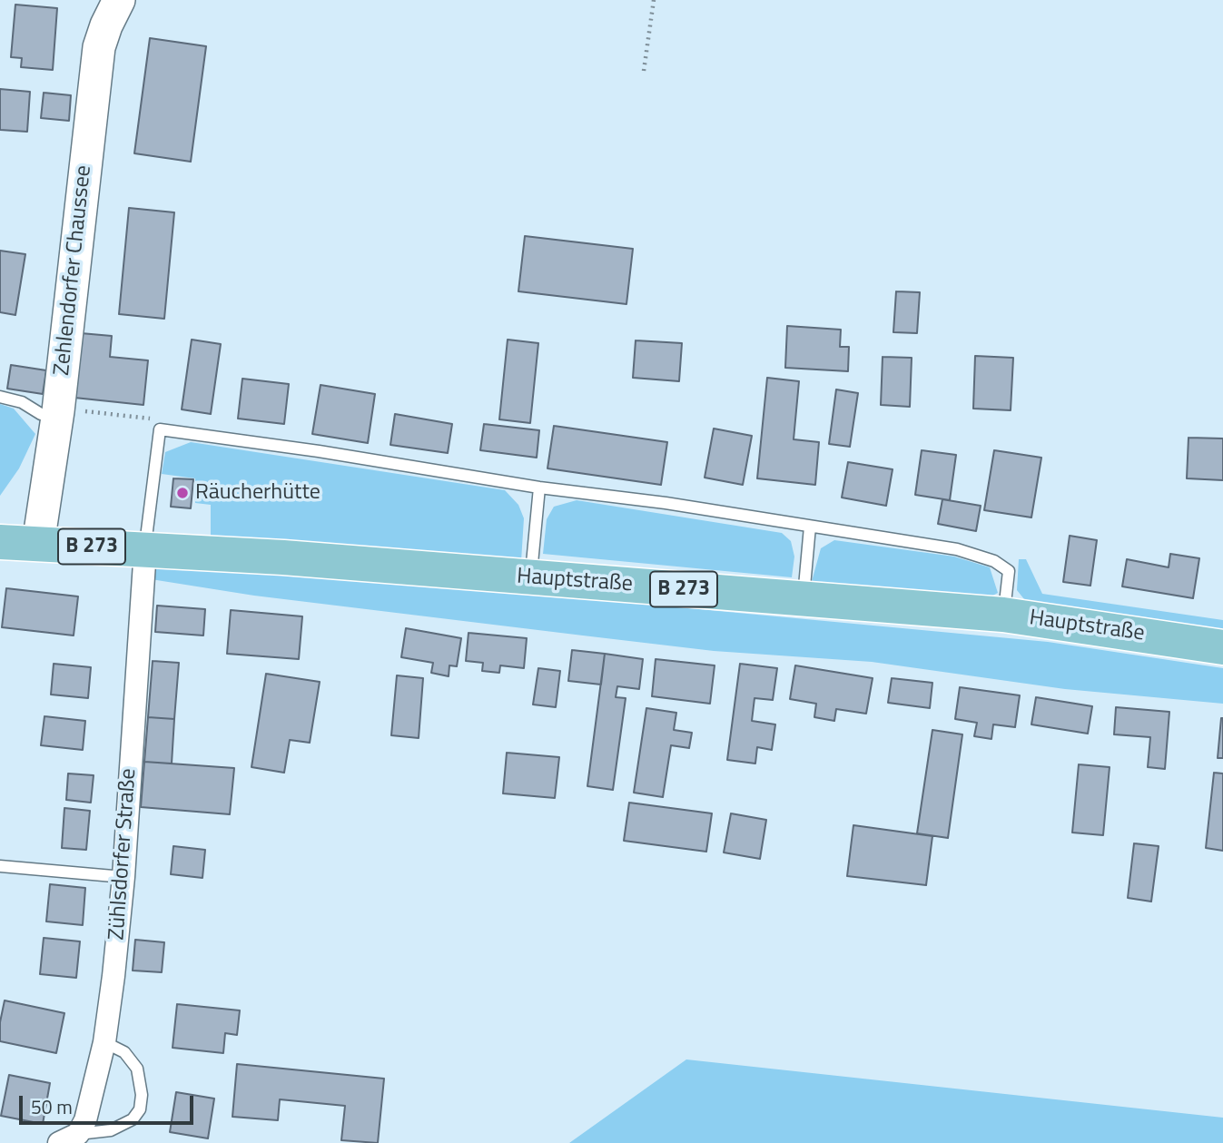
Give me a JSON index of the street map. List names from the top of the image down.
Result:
{
  "streets": {
    "main road": ["Zehlendorfer Chaussee", "B 273", "Hauptstraße"],
    "street": ["Zühlsdorfer Straße"]
  },
  "crossings": [
    ["Zehlendorfer Chaussee", "Hauptstraße"],
    ["Hauptstraße", "Zühlsdorfer Straße"]
  ],
  "places": ["Räucherhütte"],
  "scale_bar": "50 m"
}
